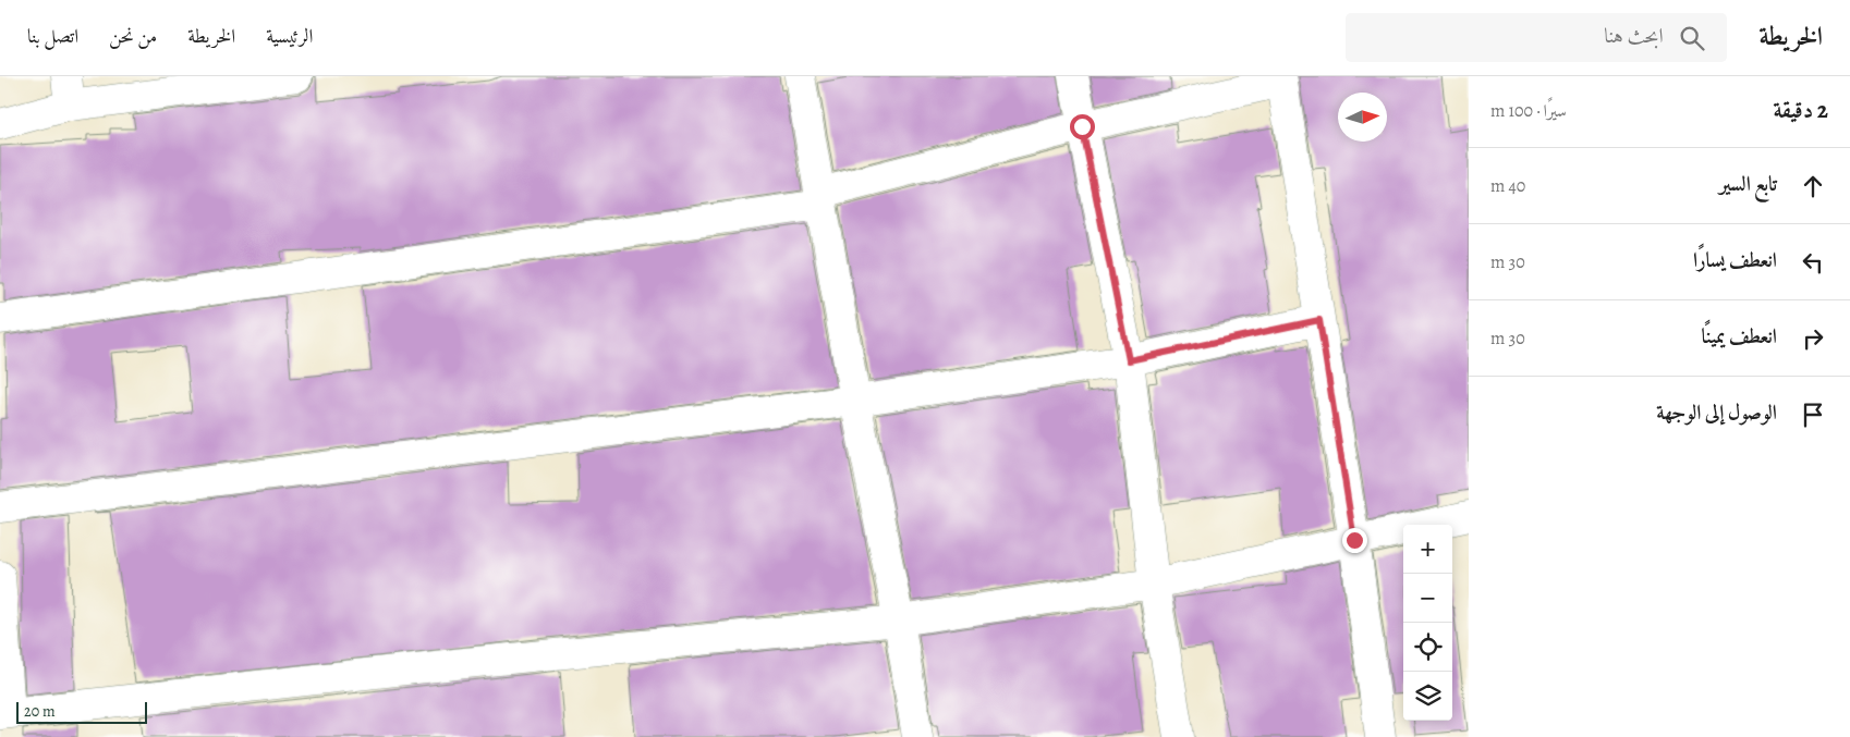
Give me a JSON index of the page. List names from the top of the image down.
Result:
{
  "scale_bar": "20 m",
  "north": "right",
  "page": {
    "header": "الخريطة",
    "search": "ابحث هنا",
    "nav": [
      "الرئيسية",
      "الخريطة",
      "من نحن",
      "اتصل بنا"
    ],
    "heading": ["2 دقيقة", "سيرًا · 100 m"],
    "list": [
      ["تابع السير", "40 m"],
      ["انعطف يسارًا", "30 m"],
      ["انعطف يمينًا", "30 m"],
      "الوصول إلى الوجهة"
    ],
    "map_buttons": ["+", "−"],
    "scale": "20 m"
  }
}
